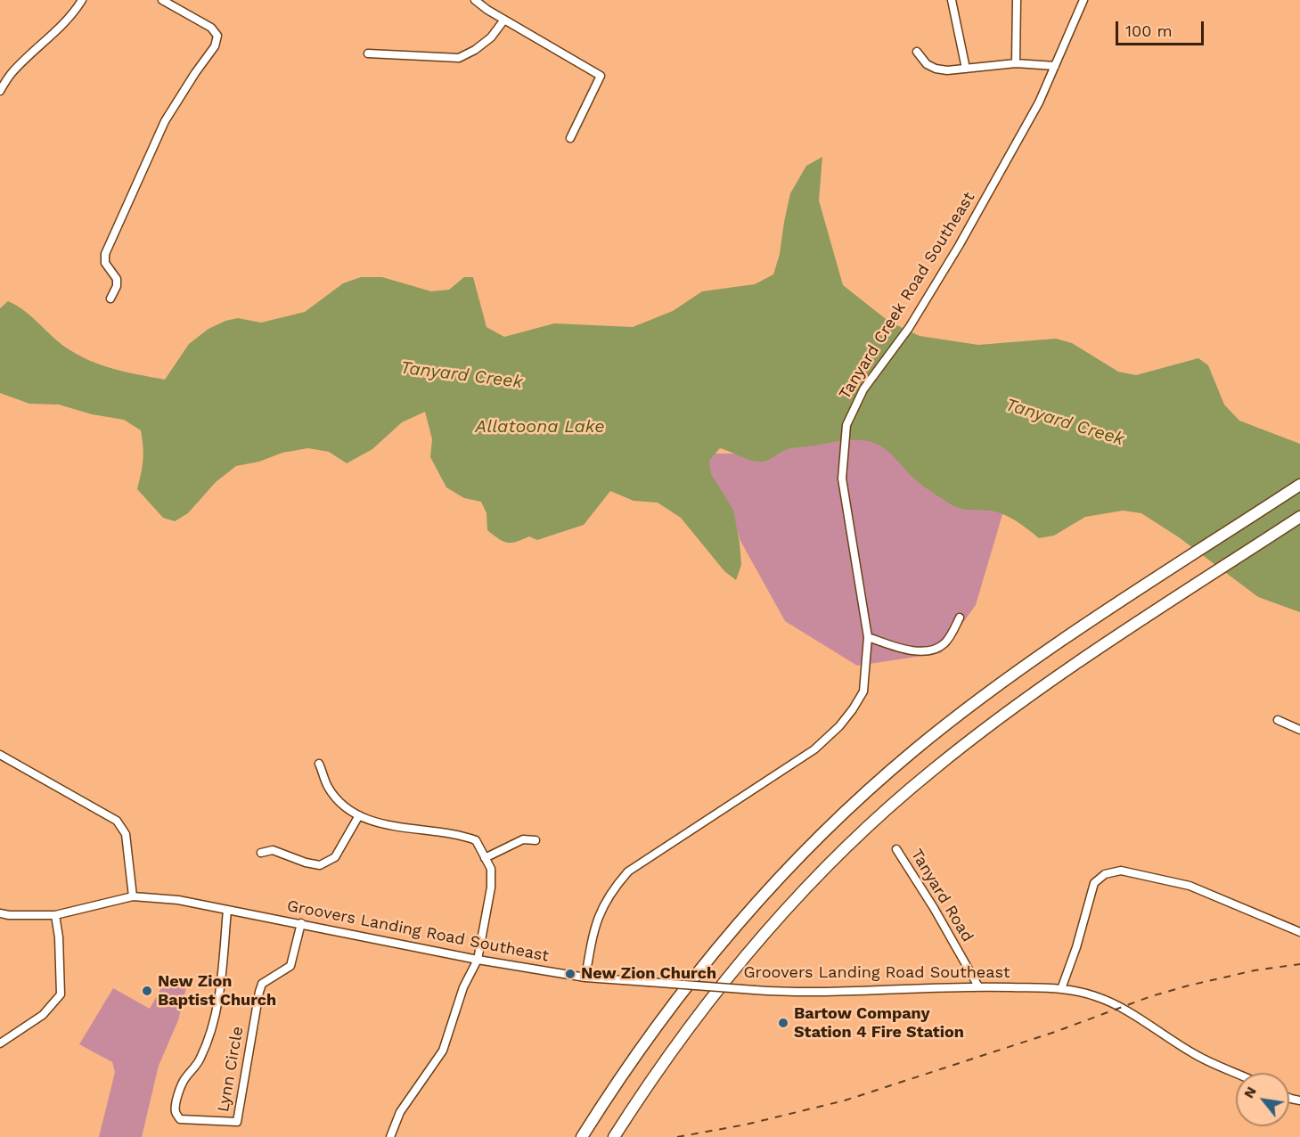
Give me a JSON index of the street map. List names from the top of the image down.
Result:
{
  "streets": {
    "street": [
      "Tanyard Creek Road Southeast",
      "Tanyard Road",
      "Groovers Landing Road Southeast",
      "Lynn Circle"
    ]
  },
  "crossings": [
    ["Tanyard Creek Road Southeast", "Groovers Landing Road Southeast"],
    ["Tanyard Road", "Groovers Landing Road Southeast"],
    ["Groovers Landing Road Southeast", "Lynn Circle"]
  ],
  "water": ["Tanyard Creek", "Allatoona Lake"],
  "places": ["New Zion Church", "New Zion Baptist Church", "Bartow Company Station 4 Fire Station"],
  "scale_bar": "100 m",
  "north": "top left"
}
